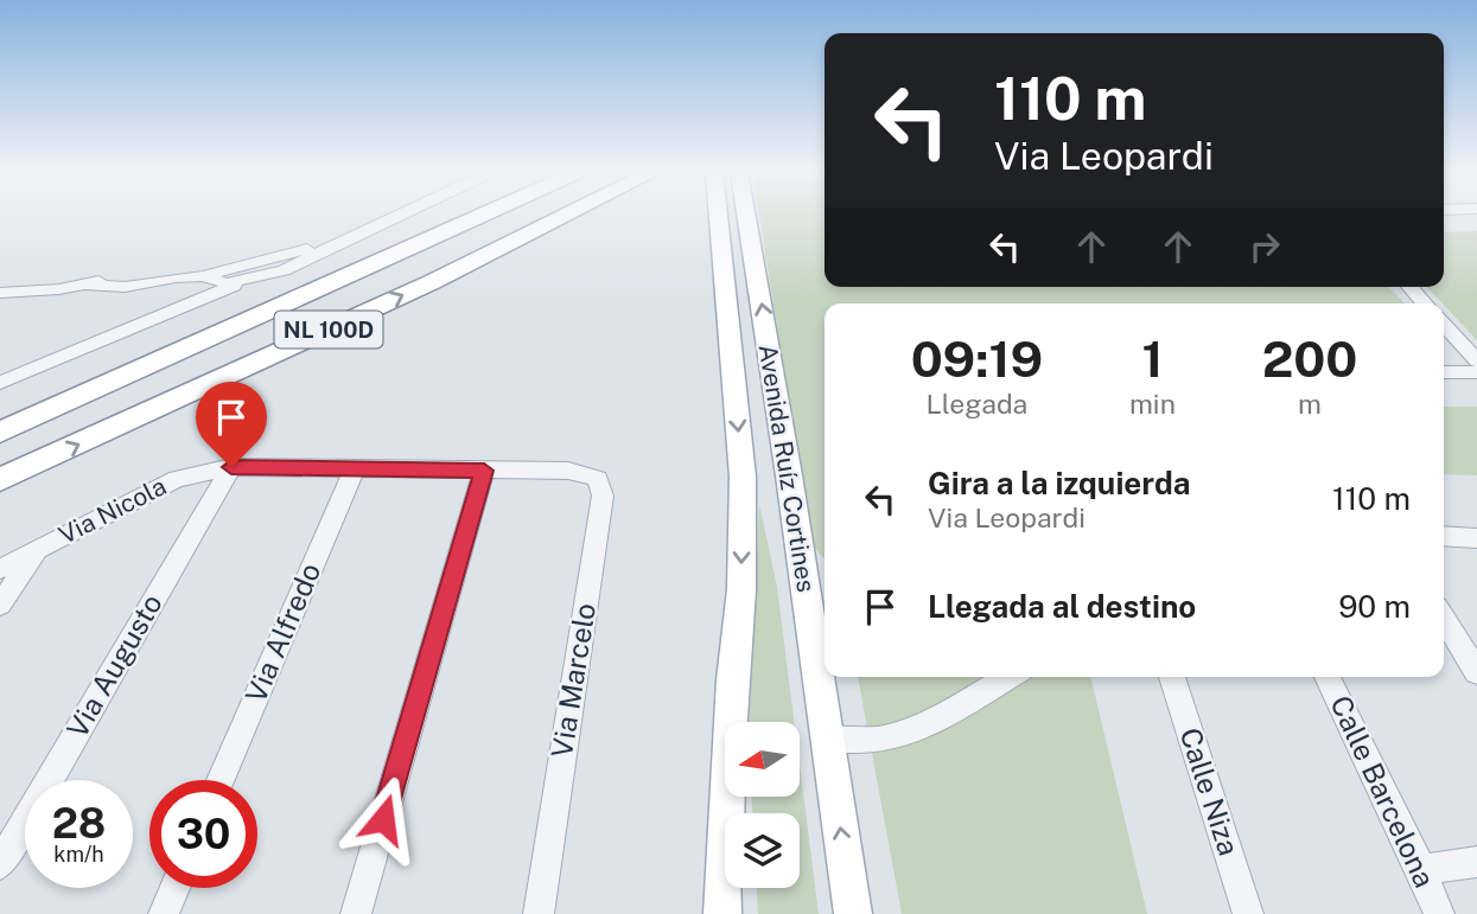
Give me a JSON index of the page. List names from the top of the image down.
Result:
{
  "streets": {
    "highway": ["NL 100D"],
    "main road": ["Avenida Ruíz Cortines"],
    "street": [
      "Via Nicola",
      "Via Alfredo",
      "Via Augusto",
      "Via Marcelo",
      "Calle Niza",
      "Calle Barcelona"
    ]
  },
  "crossings": [
    ["Via Nicola", "Via Alfredo"],
    ["Via Nicola", "Via Augusto"],
    ["Via Nicola", "Via Marcelo"]
  ],
  "north": "left",
  "page": {
    "turn": ["110 m", "Via Leopardi"],
    "eta": [
      "09:19",
      "Llegada",
      "1",
      "min",
      "200",
      "m"
    ],
    "list": [
      {
        "name": "Gira a la izquierda",
        "note": "Via Leopardi",
        "value": "110 m"
      },
      {
        "name": "Llegada al destino",
        "value": "90 m"
      }
    ],
    "speed": "28 km/h",
    "limit": "30"
  }
}
